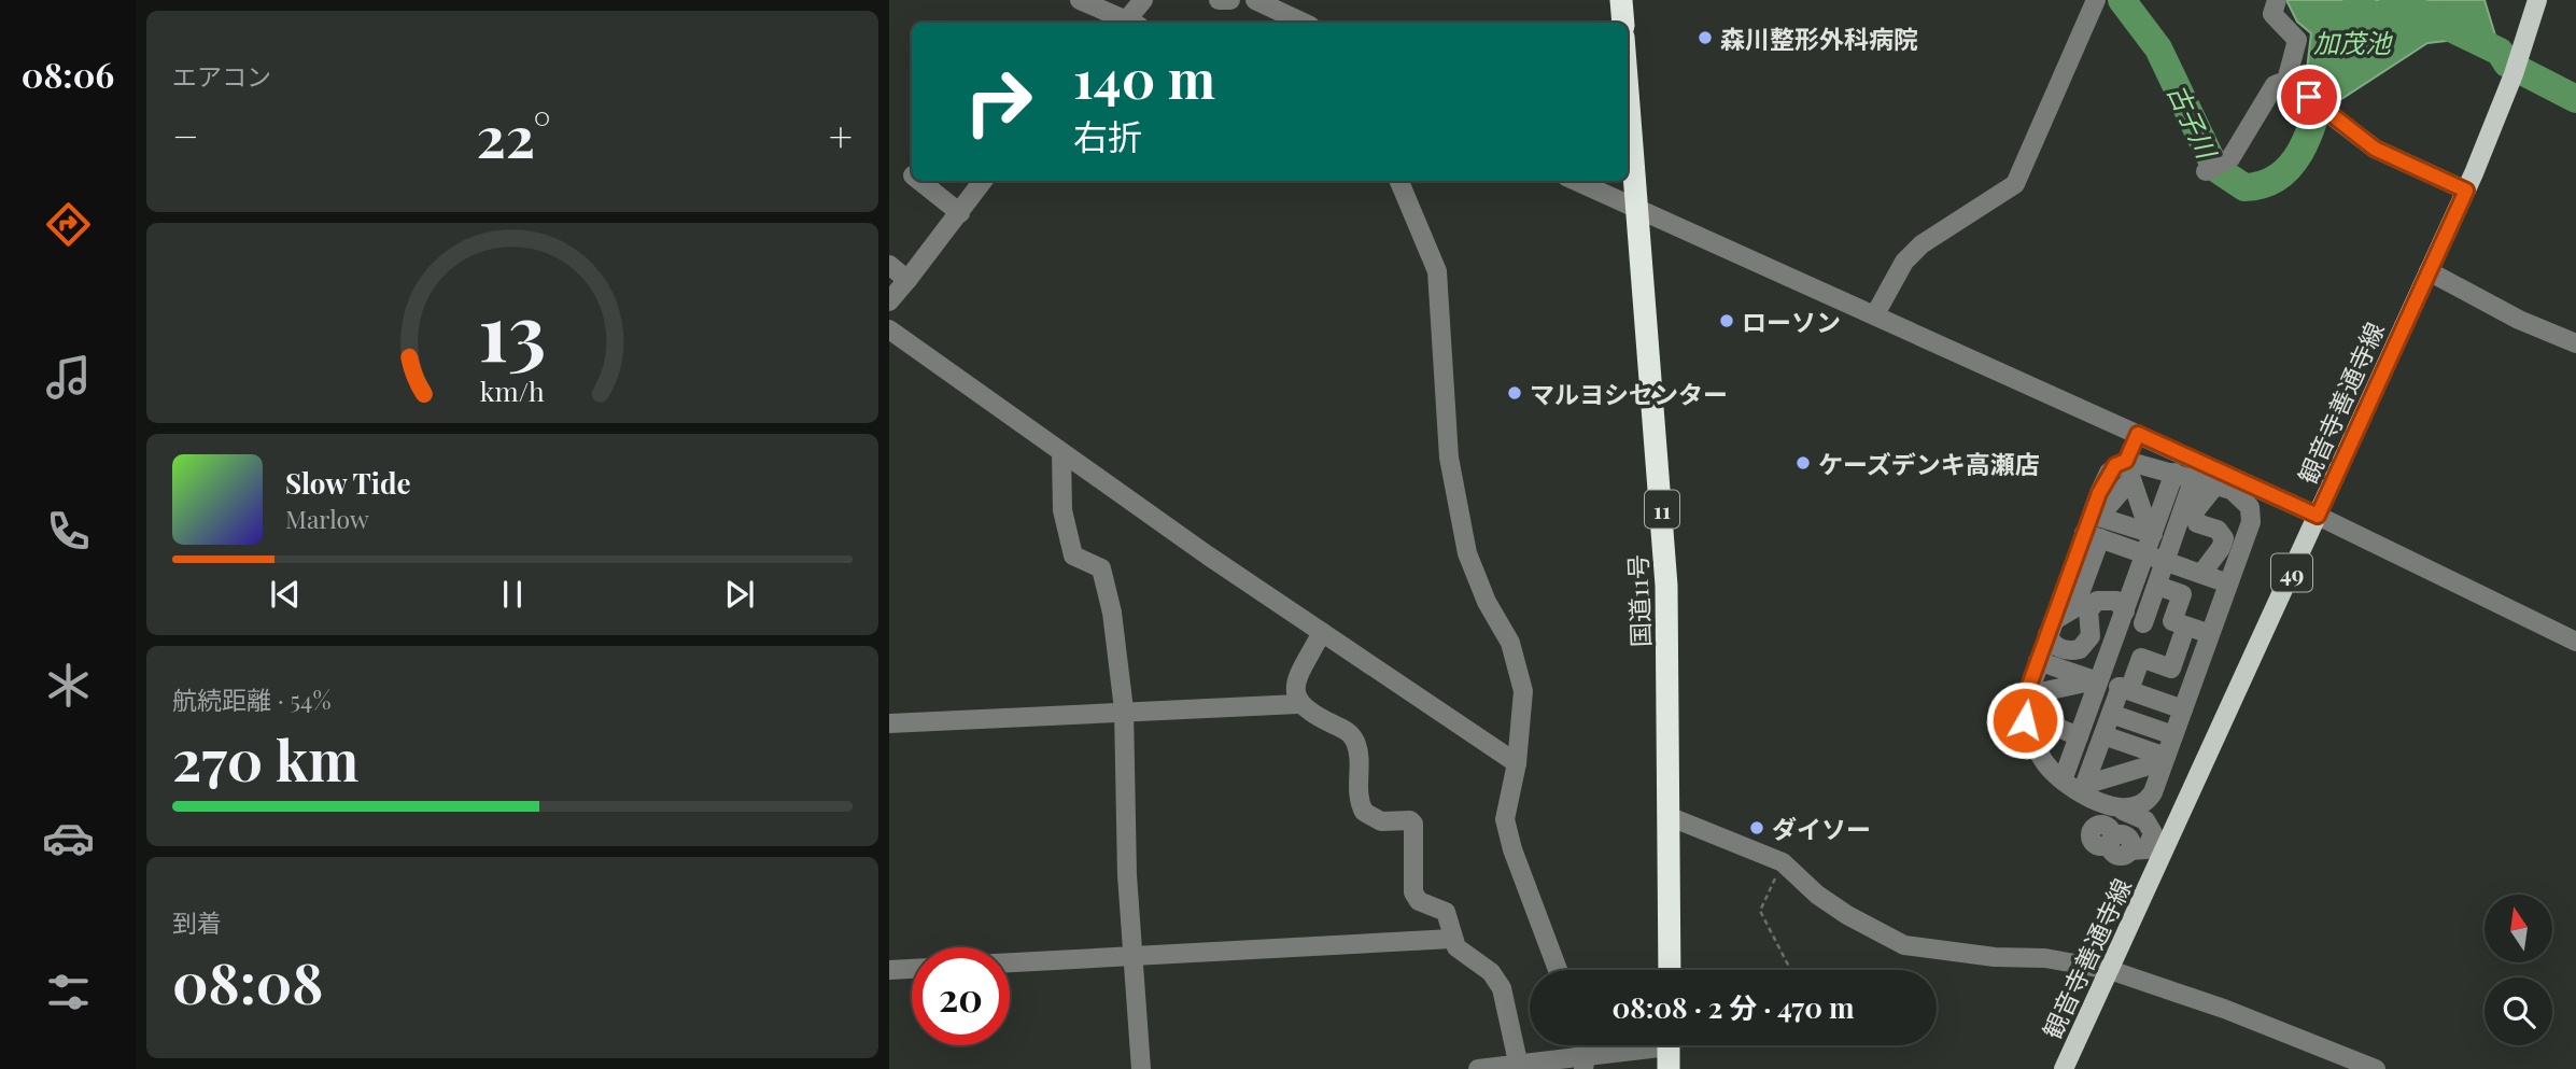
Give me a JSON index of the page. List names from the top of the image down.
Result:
{
  "streets": {
    "highway": ["11", "国道11号"],
    "main road": ["観音寺善通寺線", "49"]
  },
  "water": ["加茂池", "古子川"],
  "places": [
    "森川整形外科病院",
    "ローソン",
    "マルヨシセンター",
    "ケーズデンキ高瀬店",
    "ダイソー"
  ],
  "north": "top",
  "page": {
    "tabs": "08:06",
    "tile": [
      "エアコン",
      ["航続距離 · 54%", "270 km"],
      ["到着", "08:08"]
    ],
    "turn": ["140 m", "右折"],
    "heat": ["−", "22°", "+"],
    "song": ["Slow Tide", "Marlow"],
    "limit": "20",
    "trip": "08:08 · 2 分 · 470 m",
    "gauge": ["13", "km/h"]
  }
}
